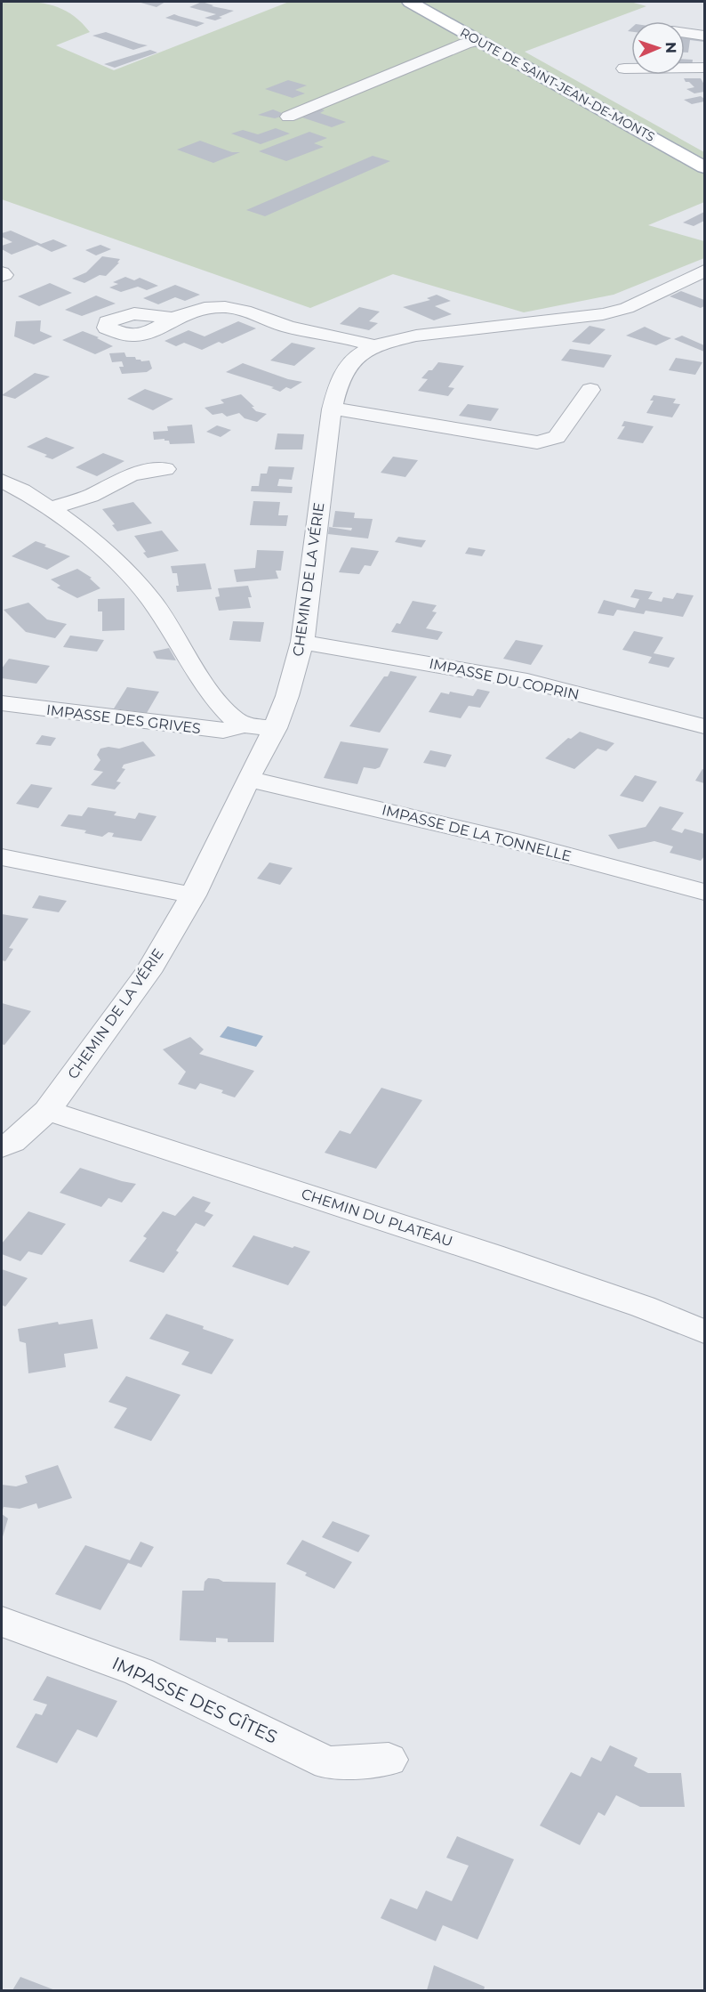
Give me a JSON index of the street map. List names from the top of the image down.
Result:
{
  "streets": {
    "main road": ["ROUTE DE SAINT-JEAN-DE-MONTS"],
    "street": [
      "CHEMIN DE LA VÉRIE",
      "IMPASSE DU COPRIN",
      "IMPASSE DES GRIVES",
      "IMPASSE DE LA TONNELLE",
      "CHEMIN DU PLATEAU",
      "IMPASSE DES GÎTES"
    ]
  },
  "crossings": [
    ["CHEMIN DE LA VÉRIE", "IMPASSE DU COPRIN"],
    ["CHEMIN DE LA VÉRIE", "IMPASSE DE LA TONNELLE"],
    ["CHEMIN DE LA VÉRIE", "CHEMIN DU PLATEAU"]
  ],
  "north": "right"
}
